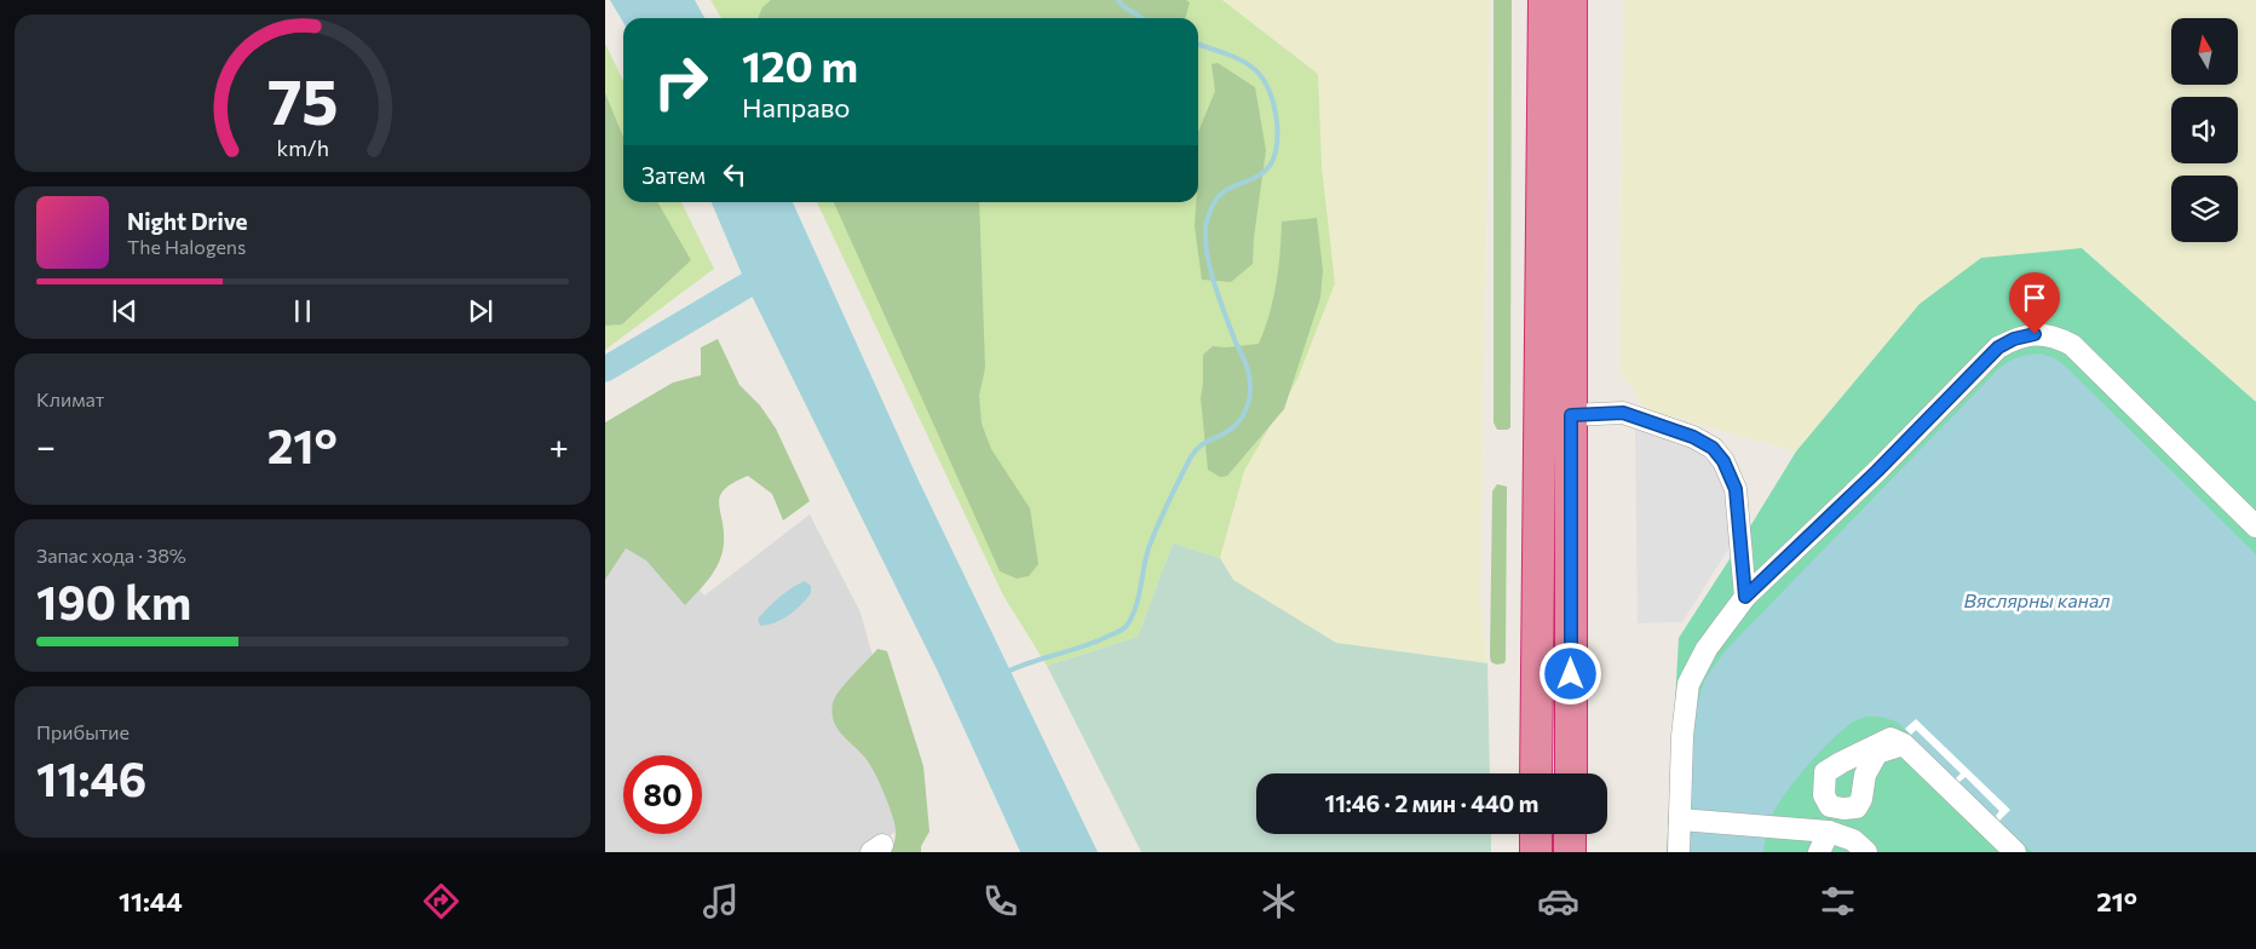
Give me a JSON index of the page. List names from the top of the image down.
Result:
{
  "water": ["Вяслярны канал"],
  "north": "top",
  "page": {
    "turn": ["120 m", "Направо"],
    "then": "Затем",
    "song": ["Night Drive", "The Halogens"],
    "tile": [
      "Климат",
      ["Запас хода · 38%", "190 km"],
      ["Прибытие", "11:46"]
    ],
    "heat": ["−", "21°", "+"],
    "limit": "80",
    "trip": "11:46 · 2 мин · 440 m",
    "tabs": ["11:44", "21°"],
    "gauge": ["75", "km/h"]
  }
}
